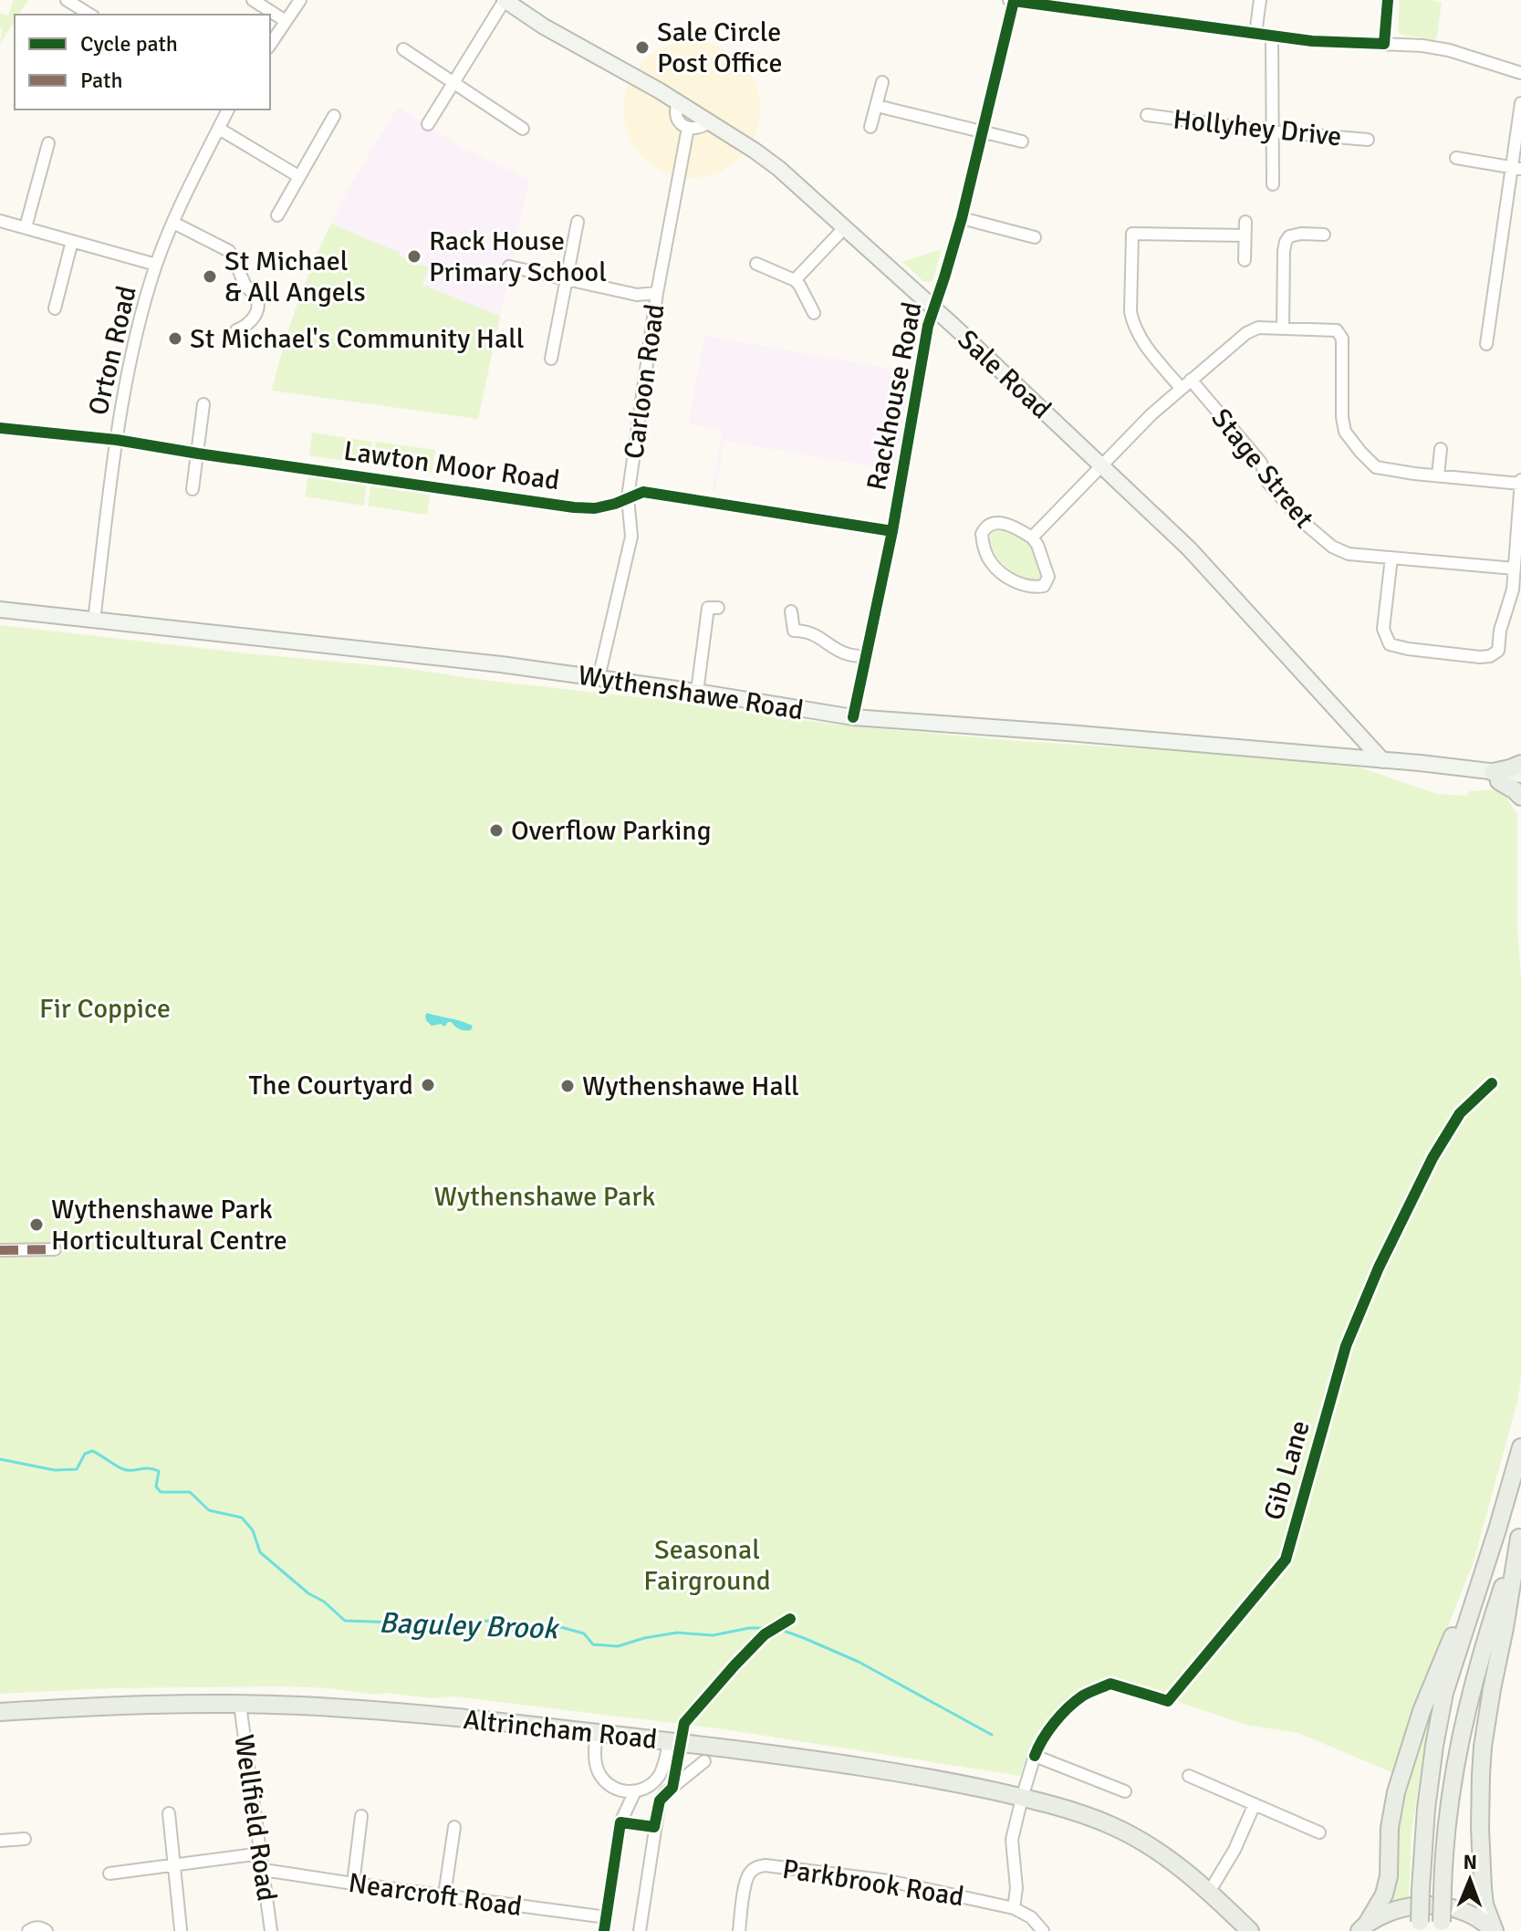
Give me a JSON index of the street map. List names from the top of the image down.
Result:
{
  "streets": {
    "highway": ["Altrincham Road"],
    "main road": ["Sale Road", "Wythenshawe Road"],
    "street": [
      "Hollyhey Drive",
      "Orton Road",
      "Carloon Road",
      "Rackhouse Road",
      "Lawton Moor Road",
      "Stage Street",
      "Wellfield Road",
      "Parkbrook Road",
      "Nearcroft Road"
    ],
    "cycle path": ["Gib Lane"]
  },
  "crossings": [
    ["Orton Road", "Lawton Moor Road"],
    ["Orton Road", "Wythenshawe Road"],
    ["Sale Road", "Rackhouse Road"],
    ["Sale Road", "Wythenshawe Road"],
    ["Carloon Road", "Lawton Moor Road"],
    ["Carloon Road", "Wythenshawe Road"],
    ["Rackhouse Road", "Lawton Moor Road"],
    ["Rackhouse Road", "Wythenshawe Road"],
    ["Altrincham Road", "Wellfield Road"],
    ["Wellfield Road", "Nearcroft Road"]
  ],
  "water": ["Baguley Brook"],
  "parks": ["Fir Coppice", "Wythenshawe Park", "Seasonal Fairground"],
  "places": [
    "Sale Circle Post Office",
    "Rack House Primary School",
    "St Michael & All Angels",
    "St Michael's Community Hall",
    "Overflow Parking",
    "The Courtyard",
    "Wythenshawe Hall",
    "Wythenshawe Park Horticultural Centre"
  ],
  "legend": ["Cycle path", "Path"],
  "north": "top"
}
